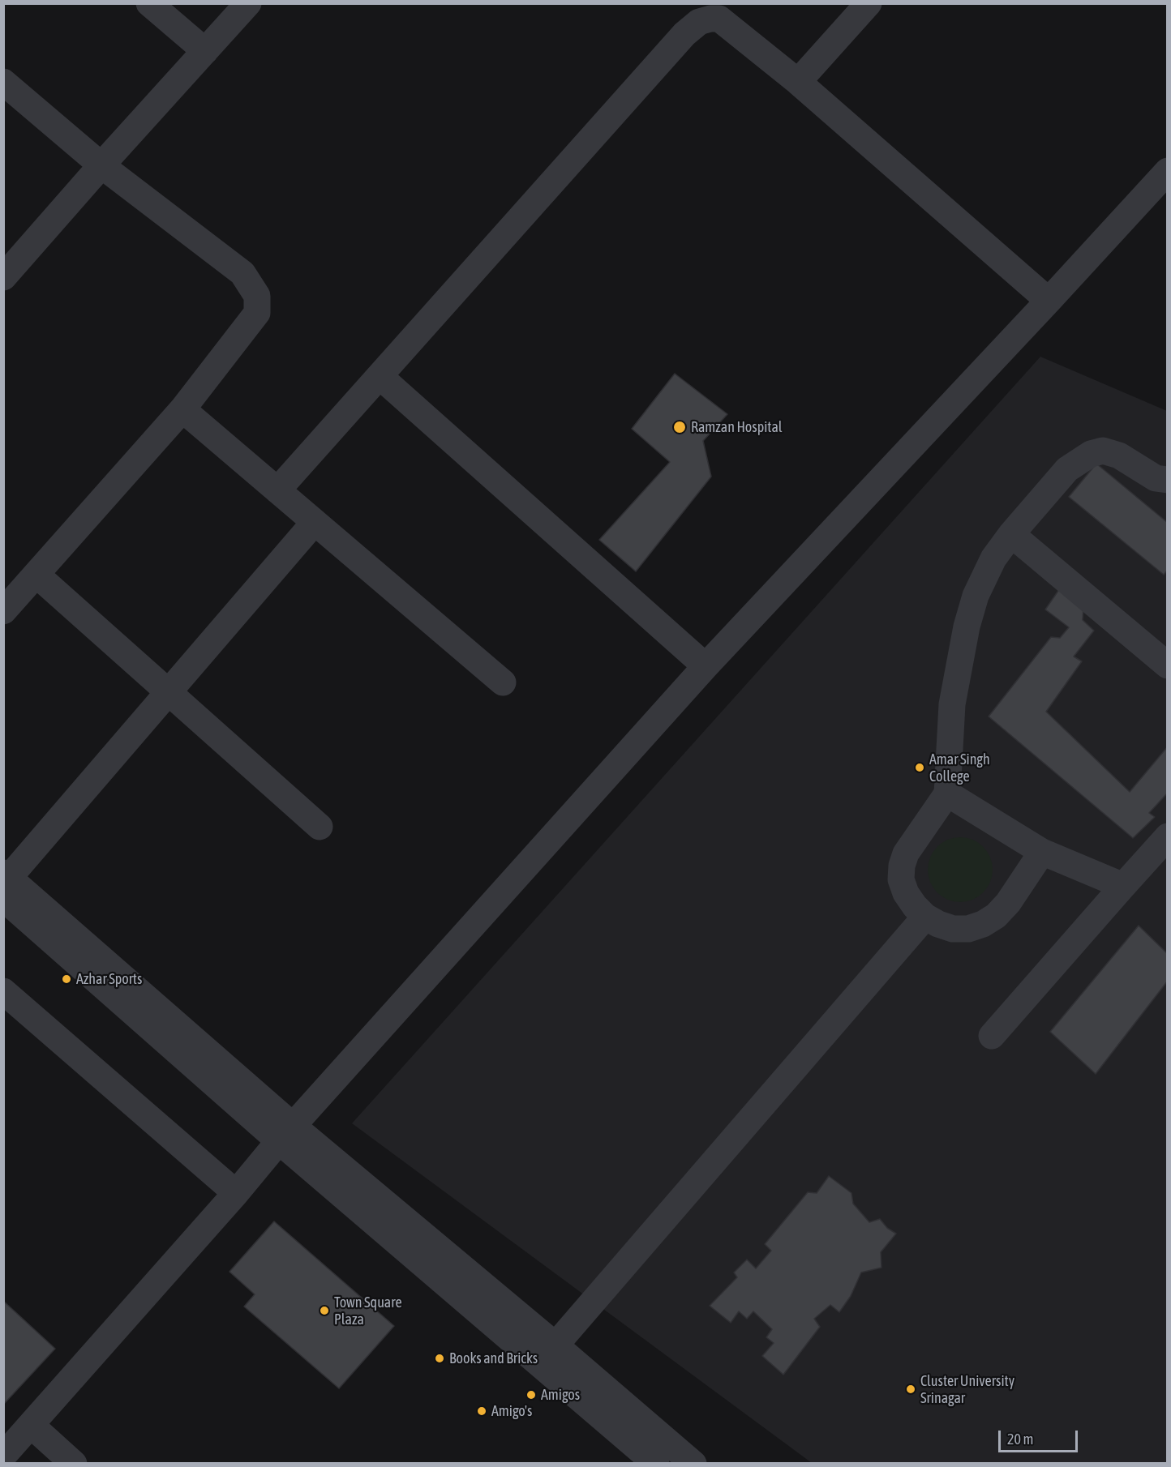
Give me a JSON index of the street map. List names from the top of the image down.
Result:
{
  "places": [
    "Ramzan Hospital",
    "Amar Singh College",
    "Azhar Sports",
    "Town Square Plaza",
    "Books and Bricks",
    "Cluster University Srinagar",
    "Amigos",
    "Amigo's"
  ],
  "scale_bar": "20 m"
}
